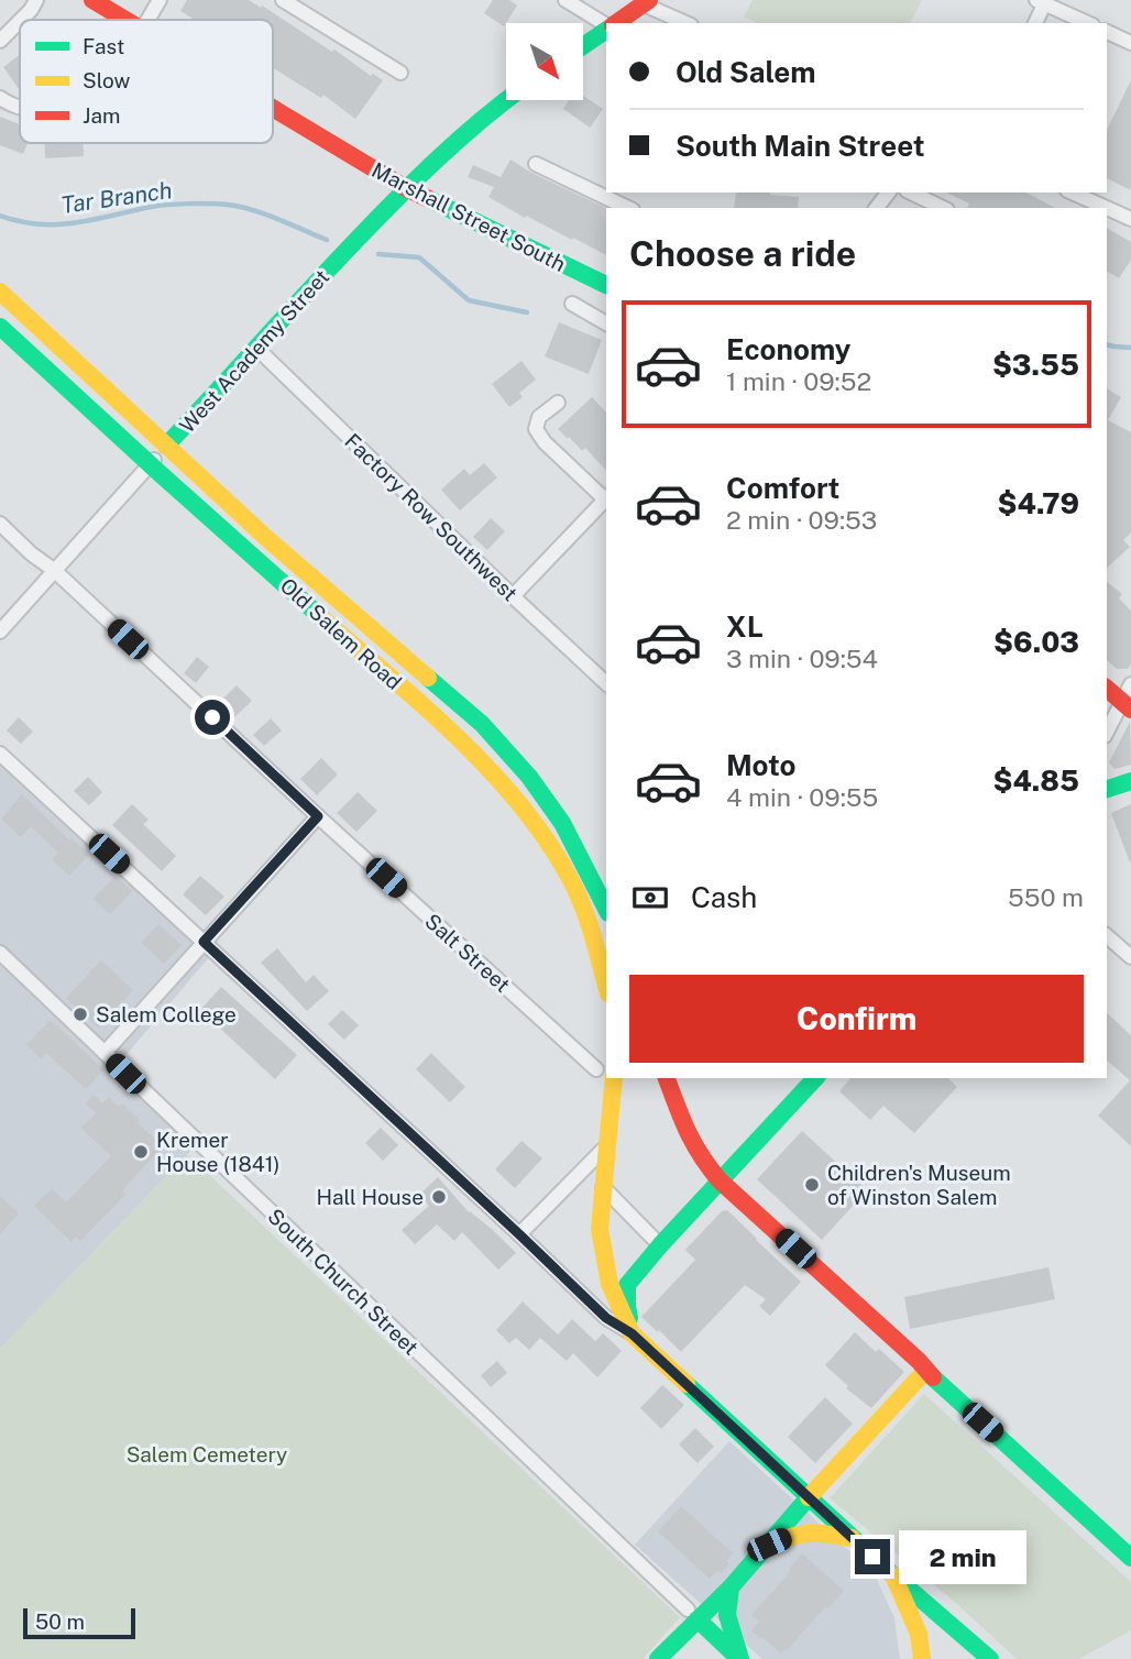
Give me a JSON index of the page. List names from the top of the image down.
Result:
{
  "streets": {
    "main road": [
      "Marshall Street South",
      "West Academy Street",
      "Old Salem Road",
      "South Church Street"
    ],
    "street": ["Factory Row Southwest", "Salt Street"]
  },
  "crossings": [
    ["Marshall Street South", "West Academy Street"],
    ["West Academy Street", "Factory Row Southwest"],
    ["West Academy Street", "Old Salem Road"],
    ["West Academy Street", "Salt Street"]
  ],
  "water": ["Tar Branch"],
  "parks": ["Salem Cemetery"],
  "places": [
    "Salem College",
    "Kremer House (1841)",
    "Children's Museum of Winston Salem",
    "Hall House"
  ],
  "legend": ["Fast", "Slow", "Jam"],
  "scale_bar": "50 m",
  "north": "bottom right",
  "page": {
    "banner": ["Old Salem", "South Main Street"],
    "heading": "Choose a ride",
    "list": [
      {
        "name": "Economy",
        "note": "1 min · 09:52",
        "value": "$3.55"
      },
      {
        "name": "Comfort",
        "note": "2 min · 09:53",
        "value": "$4.79"
      },
      {
        "name": "XL",
        "note": "3 min · 09:54",
        "value": "$6.03"
      },
      {
        "name": "Moto",
        "note": "4 min · 09:55",
        "value": "$4.85"
      }
    ],
    "pay": ["Cash", "550 m"],
    "buttons": "Confirm",
    "bubble": "2 min",
    "scale": "50 m"
  }
}
